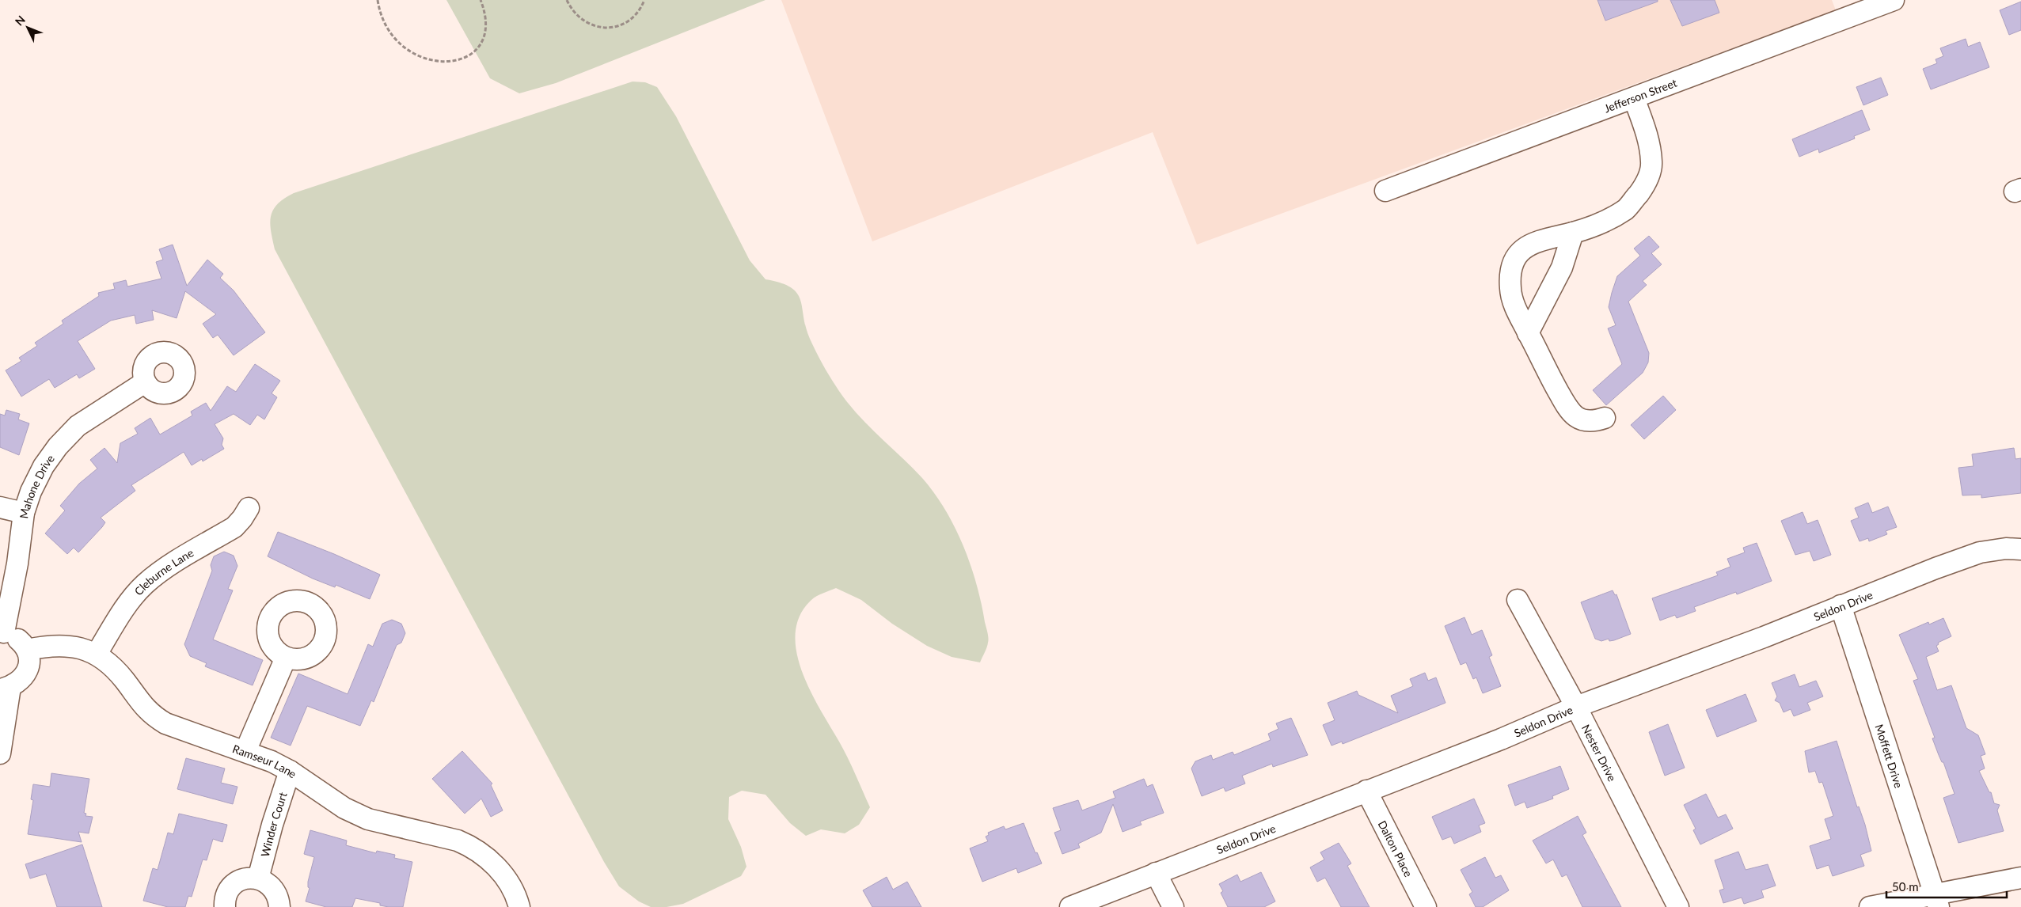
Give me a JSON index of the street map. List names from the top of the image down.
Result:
{
  "streets": {
    "street": [
      "Jefferson Street",
      "Mahone Drive",
      "Cleburne Lane",
      "Seldon Drive",
      "Nester Drive",
      "Moffett Drive",
      "Ramseur Lane",
      "Winder Court",
      "Dalton Place"
    ]
  },
  "crossings": [
    ["Cleburne Lane", "Ramseur Lane"],
    ["Seldon Drive", "Nester Drive"],
    ["Seldon Drive", "Moffett Drive"],
    ["Seldon Drive", "Dalton Place"],
    ["Ramseur Lane", "Winder Court"]
  ],
  "scale_bar": "50 m",
  "north": "top left"
}
